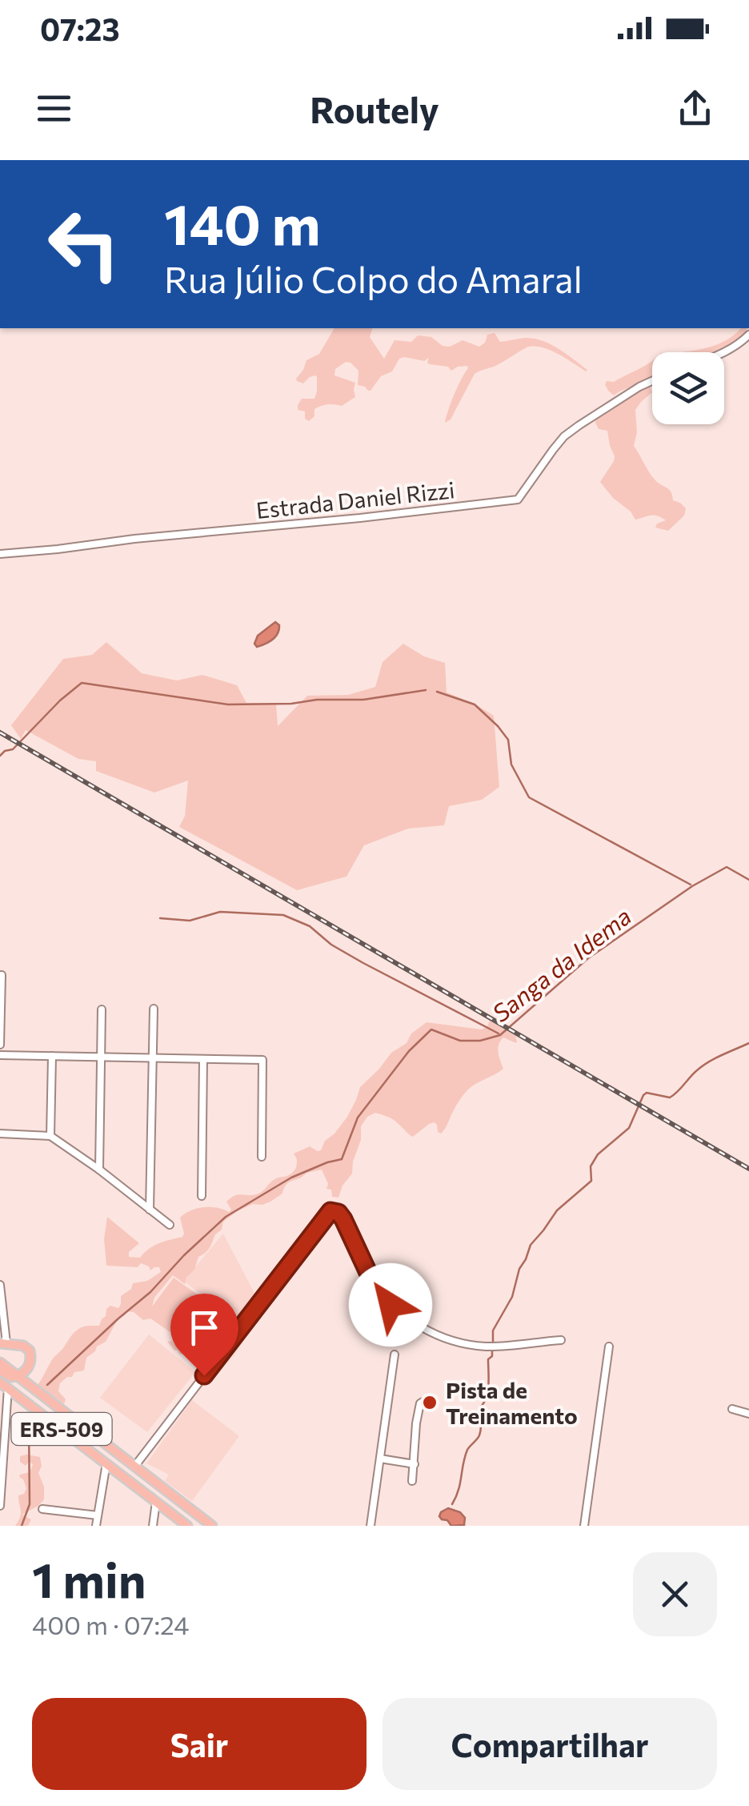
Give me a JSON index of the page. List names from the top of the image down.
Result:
{
  "streets": {
    "highway": ["ERS-509"],
    "street": ["Estrada Daniel Rizzi"]
  },
  "water": ["Sanga da Idema"],
  "places": ["Pista de Treinamento"],
  "page": {
    "status": "07:23",
    "header": "Routely",
    "turn": ["140 m", "Rua Júlio Colpo do Amaral"],
    "heading": ["1 min", "400 m · 07:24"],
    "buttons": ["Sair", "Compartilhar"]
  }
}
